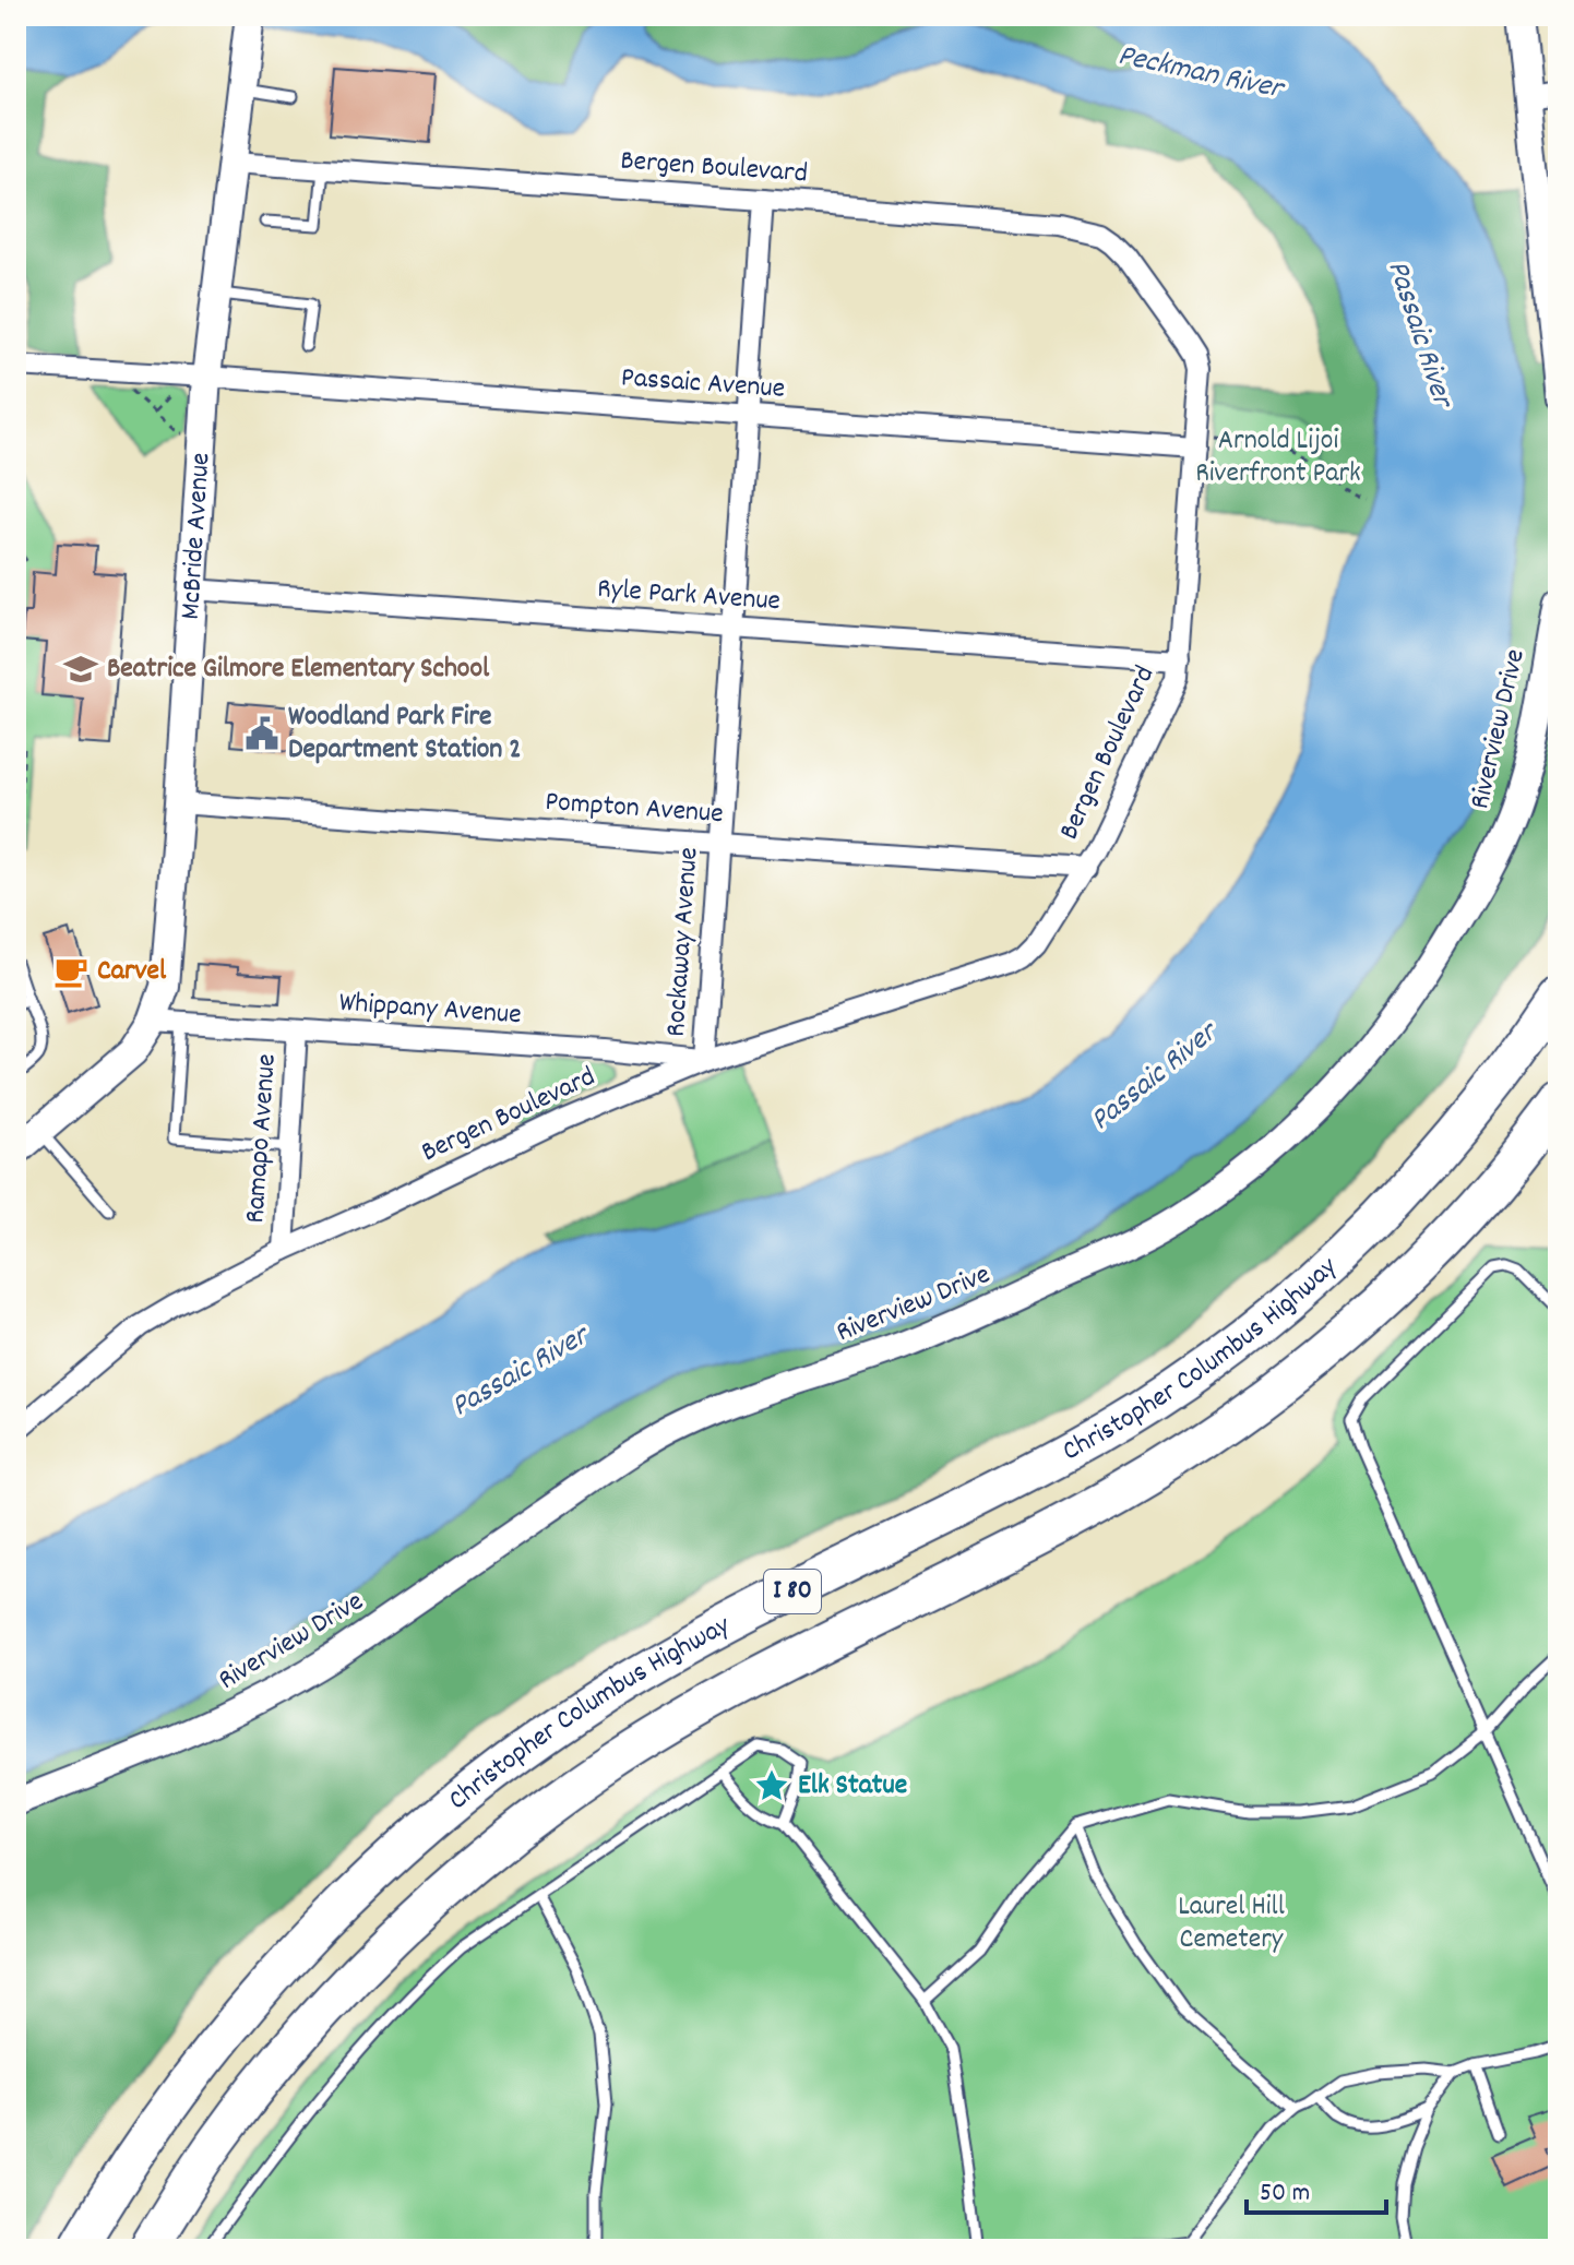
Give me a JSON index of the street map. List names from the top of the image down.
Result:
{
  "streets": {
    "highway": ["Christopher Columbus Highway", "I 80"],
    "main road": ["McBride Avenue"],
    "street": [
      "Bergen Boulevard",
      "Passaic Avenue",
      "Ryle Park Avenue",
      "Riverview Drive",
      "Pompton Avenue",
      "Rockaway Avenue",
      "Whippany Avenue",
      "Ramapo Avenue"
    ]
  },
  "crossings": [
    ["Bergen Boulevard", "Passaic Avenue"],
    ["Bergen Boulevard", "McBride Avenue"],
    ["Bergen Boulevard", "Ryle Park Avenue"],
    ["Bergen Boulevard", "Pompton Avenue"],
    ["Bergen Boulevard", "Rockaway Avenue"],
    ["Bergen Boulevard", "Whippany Avenue"],
    ["Bergen Boulevard", "Ramapo Avenue"],
    ["Passaic Avenue", "McBride Avenue"],
    ["Passaic Avenue", "Rockaway Avenue"],
    ["McBride Avenue", "Ryle Park Avenue"],
    ["McBride Avenue", "Pompton Avenue"],
    ["McBride Avenue", "Whippany Avenue"],
    ["Ryle Park Avenue", "Rockaway Avenue"],
    ["Pompton Avenue", "Rockaway Avenue"],
    ["Rockaway Avenue", "Whippany Avenue"],
    ["Whippany Avenue", "Ramapo Avenue"]
  ],
  "water": ["Peckman River", "Passaic River"],
  "parks": ["Arnold Lijoi Riverfront Park", "Laurel Hill Cemetery"],
  "places": {
    "school or university": ["Beatrice Gilmore Elementary School"],
    "public building": ["Woodland Park Fire Department Station 2"],
    "cafe": ["Carvel"],
    "place": ["Elk Statue"]
  },
  "scale_bar": "50 m"
}
